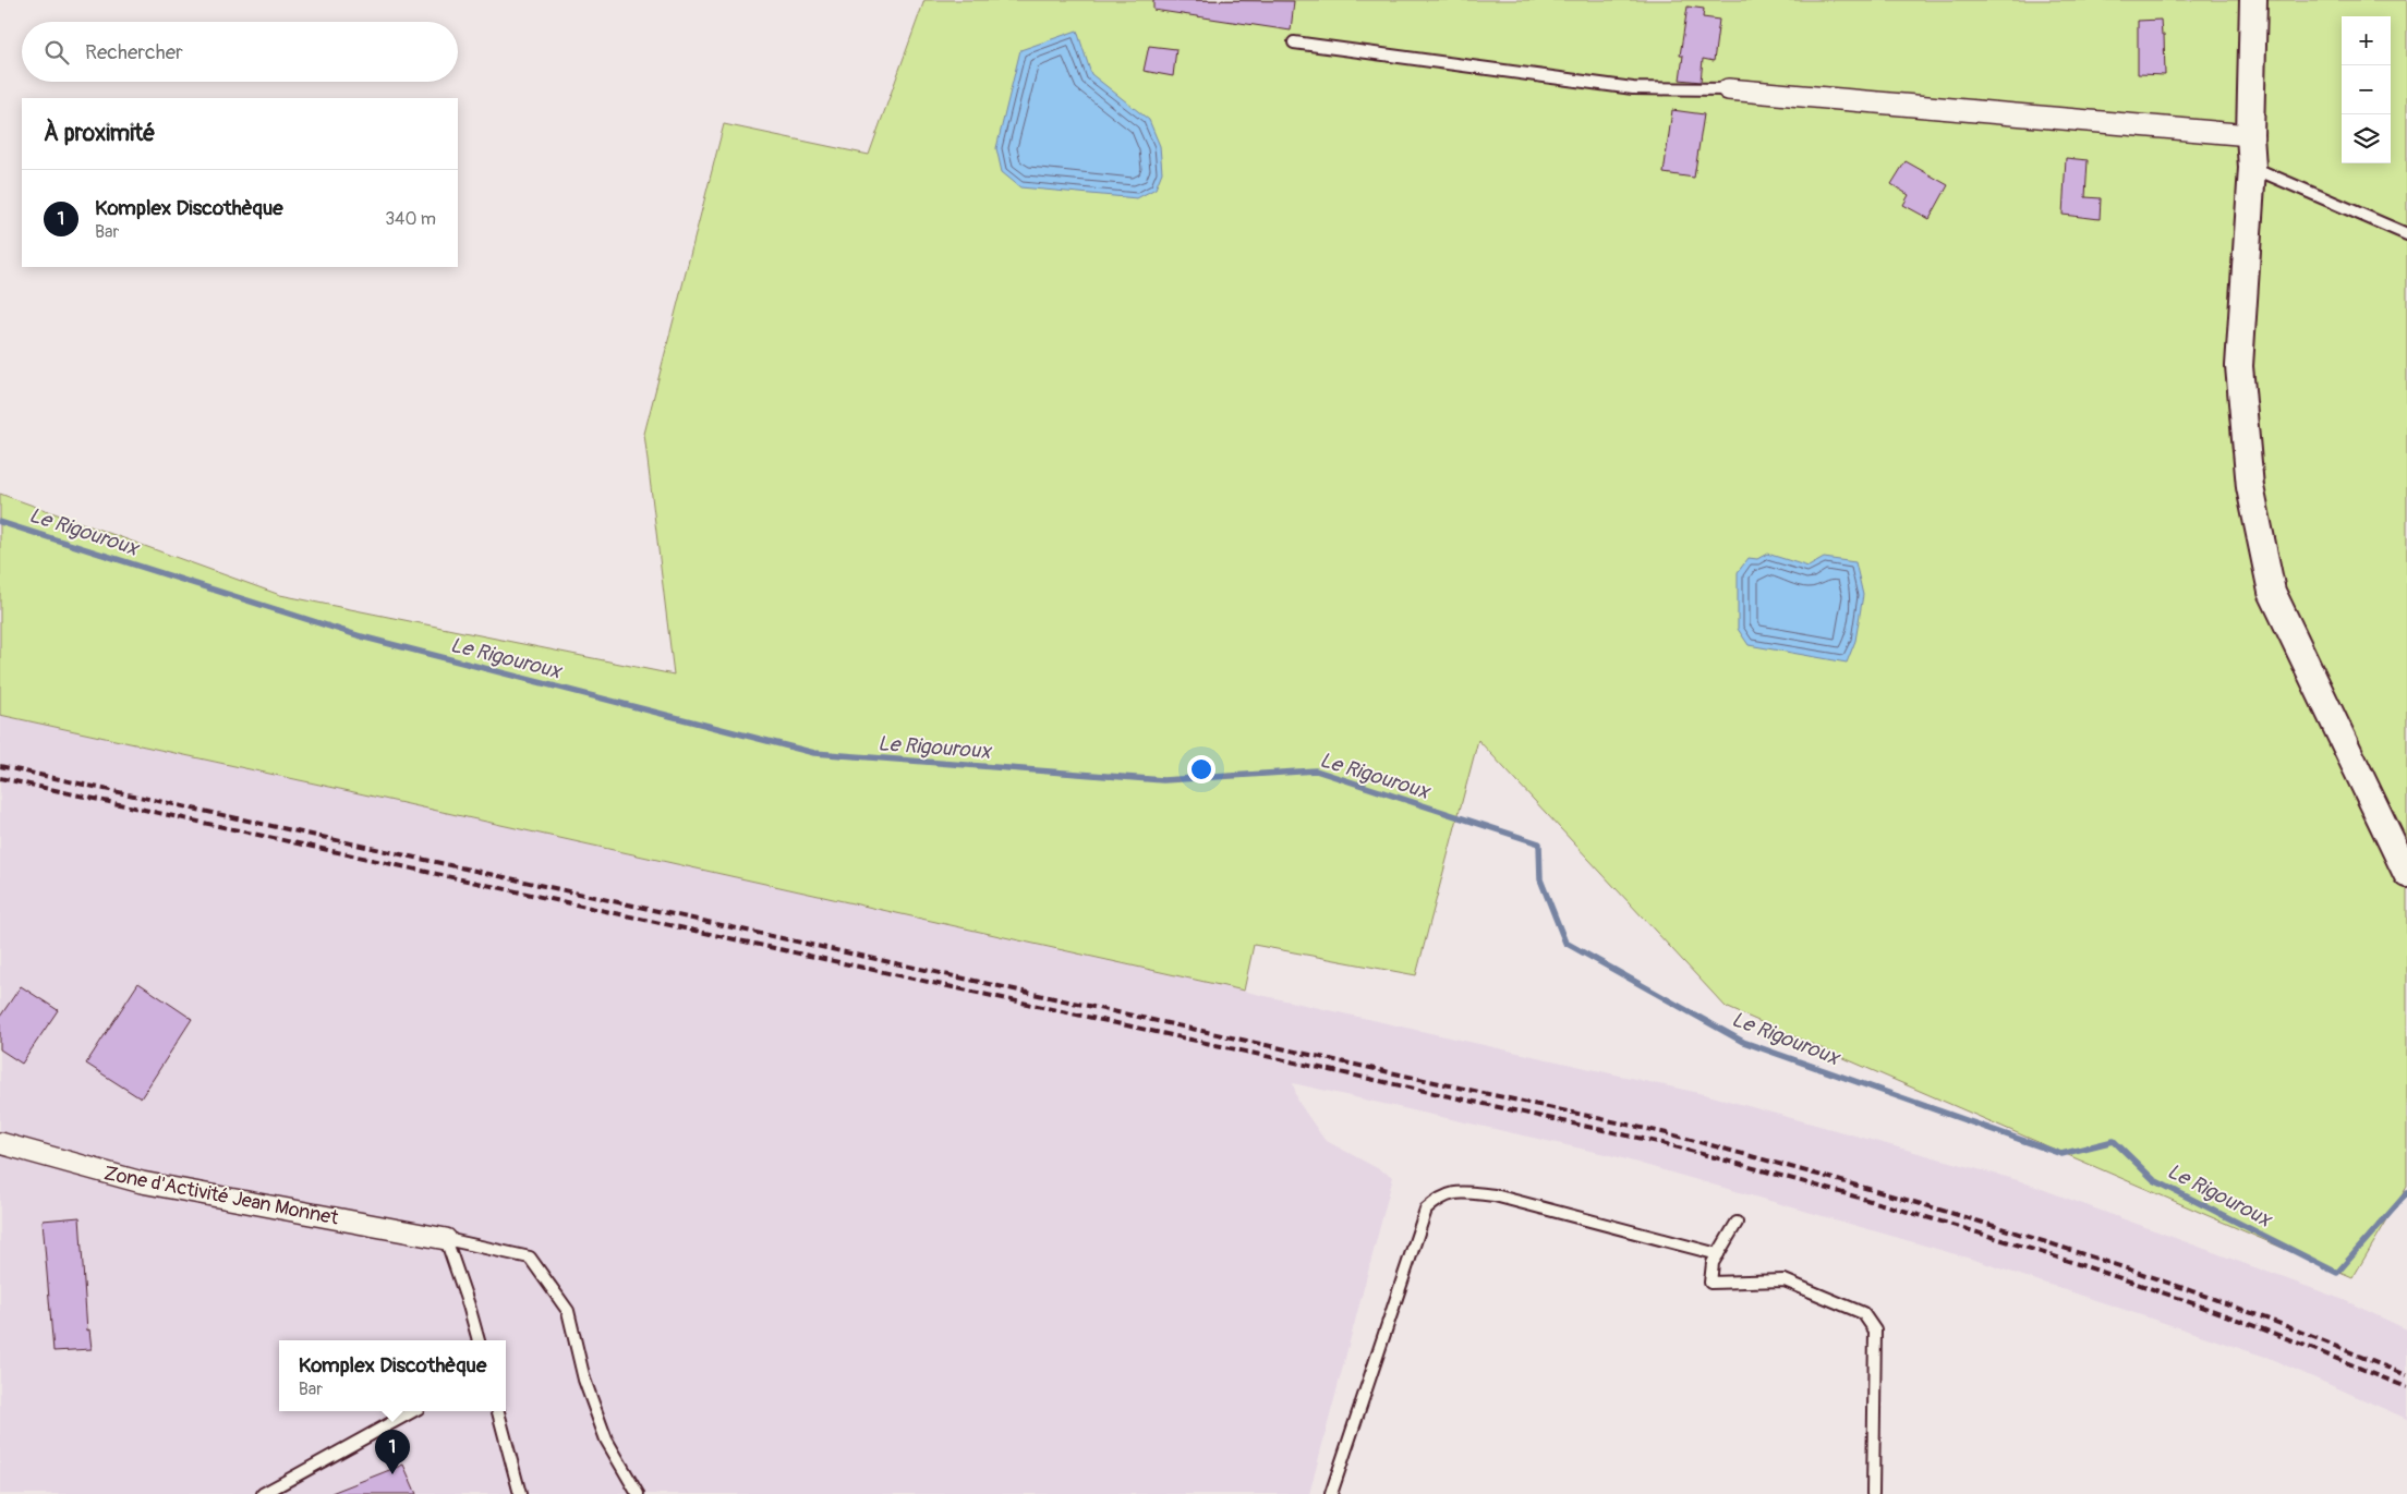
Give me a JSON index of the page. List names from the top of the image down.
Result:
{
  "streets": {
    "street": ["Zone d'Activité Jean Monnet"]
  },
  "water": ["Le Rigouroux"],
  "page": {
    "map_buttons": ["+", "−"],
    "search": "Rechercher",
    "heading": "À proximité",
    "list": [
      {
        "mark": "1",
        "name": "Komplex Discothèque",
        "note": "Bar",
        "value": "340 m"
      }
    ],
    "popup": ["Komplex Discothèque", "Bar"],
    "pins": "1"
  }
}
